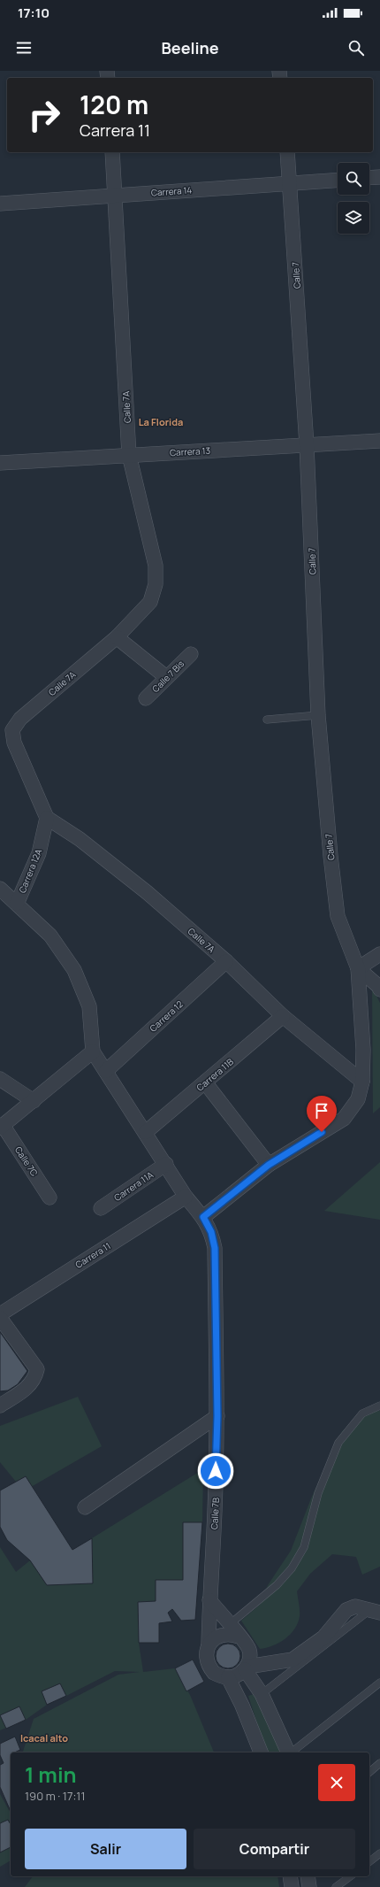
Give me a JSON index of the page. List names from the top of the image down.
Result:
{
  "streets": {
    "street": [
      "Carrera 14",
      "Calle 7",
      "Calle 7A",
      "Carrera 13",
      "Calle 7 Bis",
      "Carrera 12A",
      "Carrera 12",
      "Carrera 11B",
      "Calle 7C",
      "Carrera 11A",
      "Carrera 11",
      "Calle 7B"
    ]
  },
  "crossings": [
    ["Carrera 14", "Calle 7"],
    ["Carrera 14", "Calle 7A"],
    ["Calle 7", "Carrera 13"],
    ["Calle 7A", "Carrera 13"],
    ["Calle 7A", "Carrera 12A"],
    ["Calle 7A", "Carrera 12"],
    ["Calle 7A", "Carrera 11B"],
    ["Carrera 12", "Calle 7B"],
    ["Carrera 11B", "Calle 7B"],
    ["Carrera 11A", "Calle 7B"],
    ["Carrera 11", "Calle 7B"]
  ],
  "districts": ["La Florida", "Icacal alto"],
  "page": {
    "status": "17:10",
    "header": "Beeline",
    "turn": ["120 m", "Carrera 11"],
    "heading": ["1 min", "190 m · 17:11"],
    "buttons": ["Salir", "Compartir"]
  }
}
